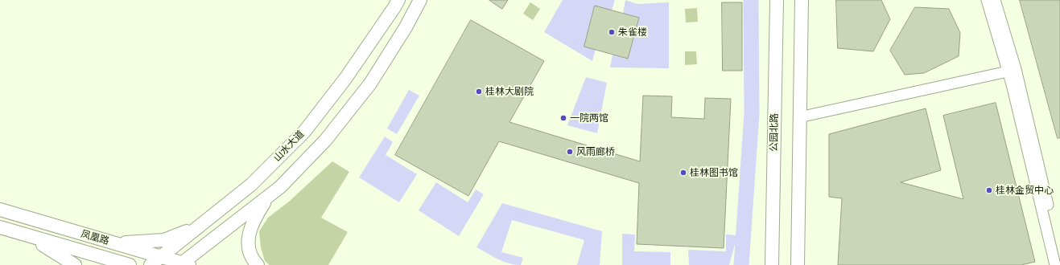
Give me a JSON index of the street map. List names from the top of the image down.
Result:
{
  "streets": {
    "main road": ["公园北路", "山水大道", "凤凰路"]
  },
  "crossings": [
    ["山水大道", "凤凰路"]
  ],
  "places": [
    "朱雀楼",
    "桂林大剧院",
    "一院两馆",
    "风雨廊桥",
    "桂林图书馆",
    "桂林金贸中心"
  ]
}
